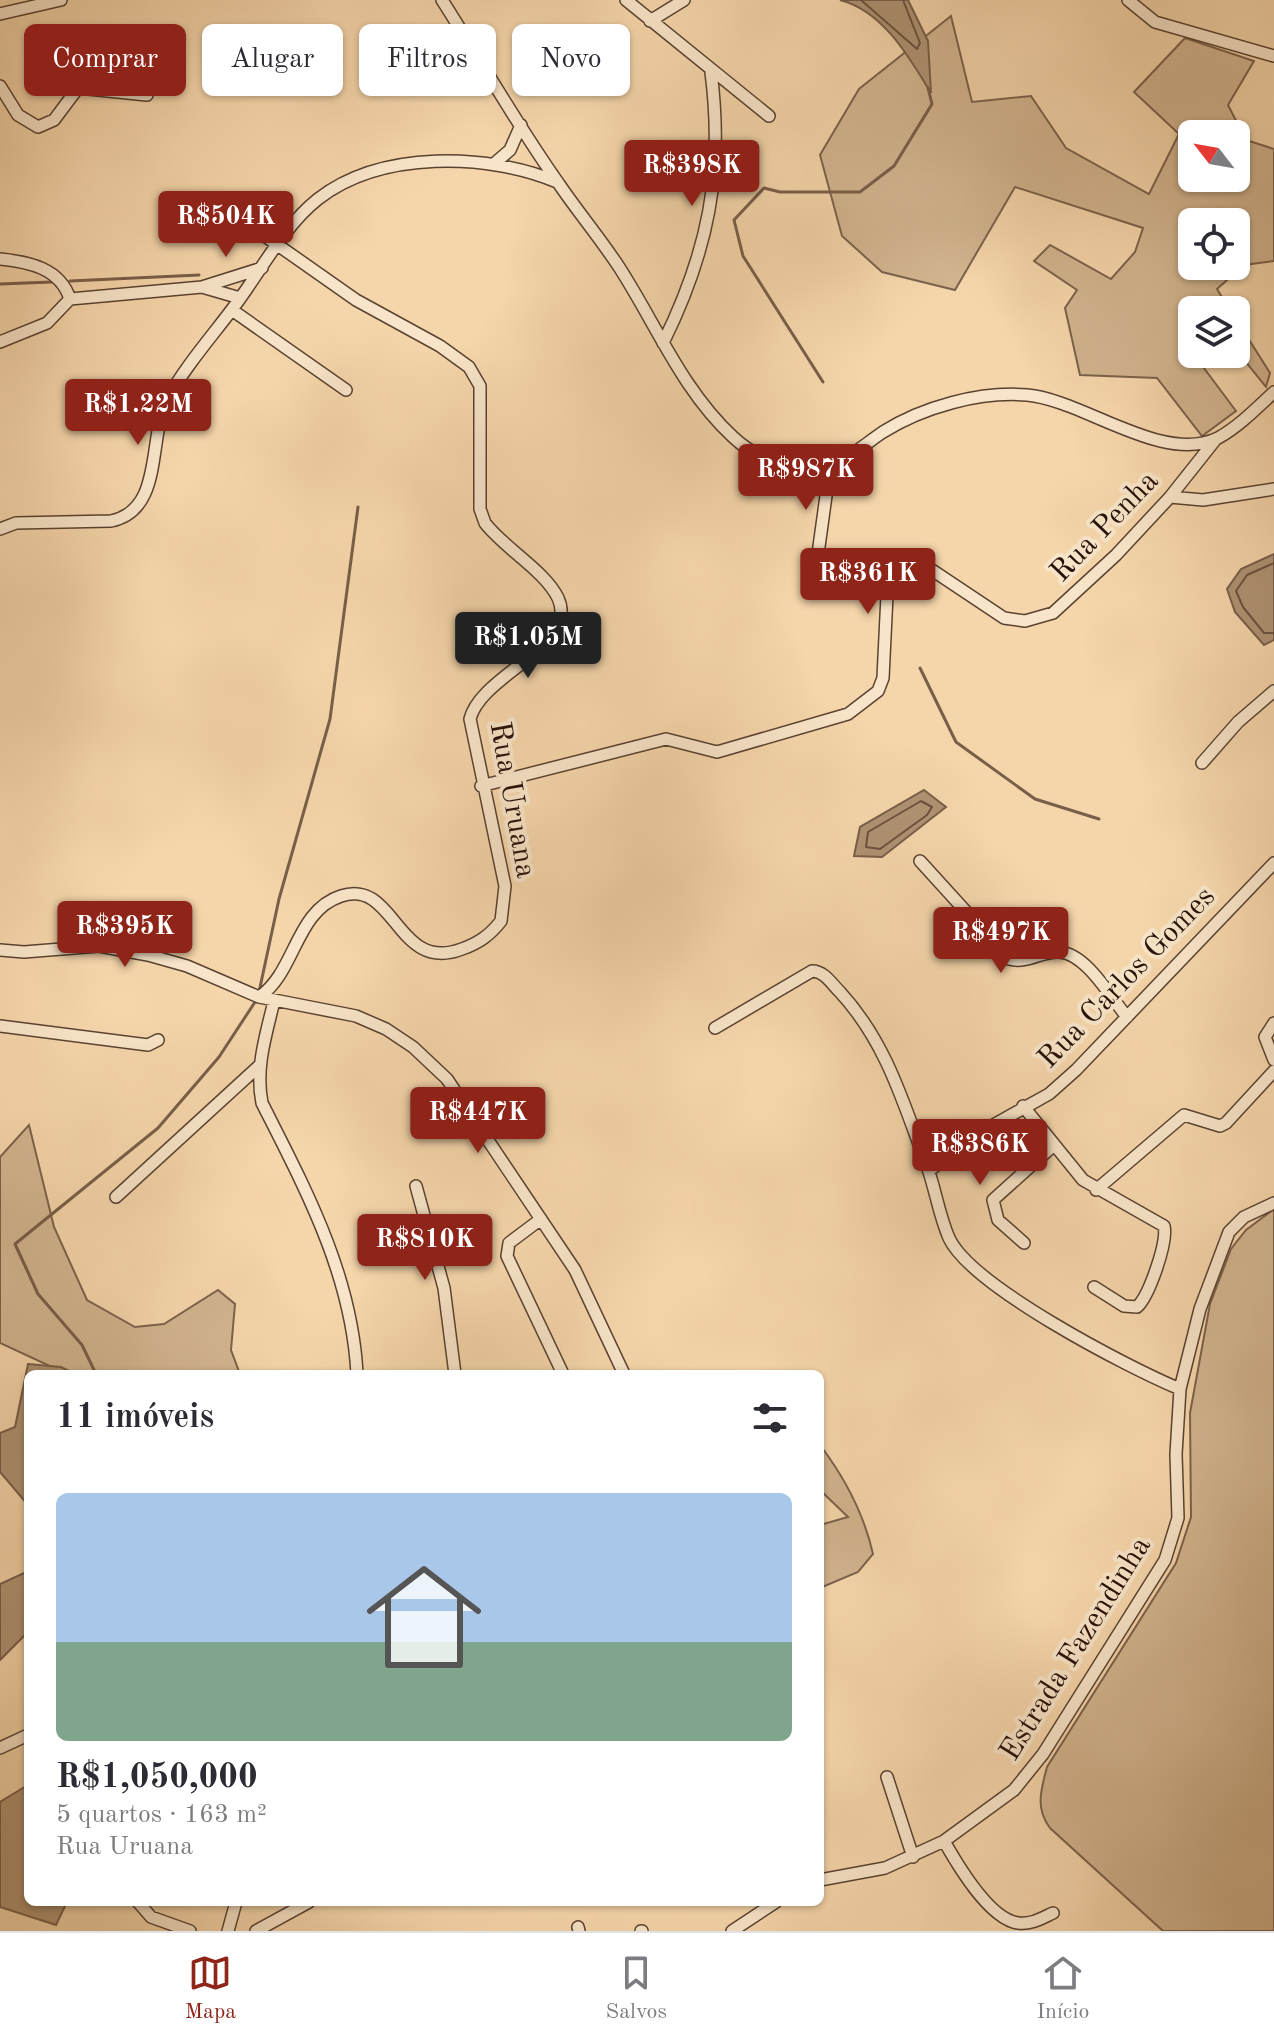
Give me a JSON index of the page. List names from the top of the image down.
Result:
{
  "streets": {
    "street": [
      "Rua Penha",
      "Rua Uruana",
      "Rua Carlos Gomes",
      "Estrada Fazendinha"
    ]
  },
  "crossings": [
    ["Rua Penha", "Rua Uruana"]
  ],
  "north": "top left",
  "page": {
    "chip": [
      "Comprar",
      "Alugar",
      "Filtros",
      "Novo"
    ],
    "price": [
      "R$398K",
      "R$504K",
      "R$1.22M",
      "R$987K",
      "R$361K",
      "R$1.05M",
      "R$395K",
      "R$497K",
      "R$447K",
      "R$386K",
      "R$810K"
    ],
    "heading": "11 imóveis",
    "list": [
      {
        "name": "R$1,050,000",
        "note": "5 quartos · 163 m² · Rua Uruana"
      }
    ],
    "tabs": ["Mapa", "Salvos", "Início"]
  }
}
